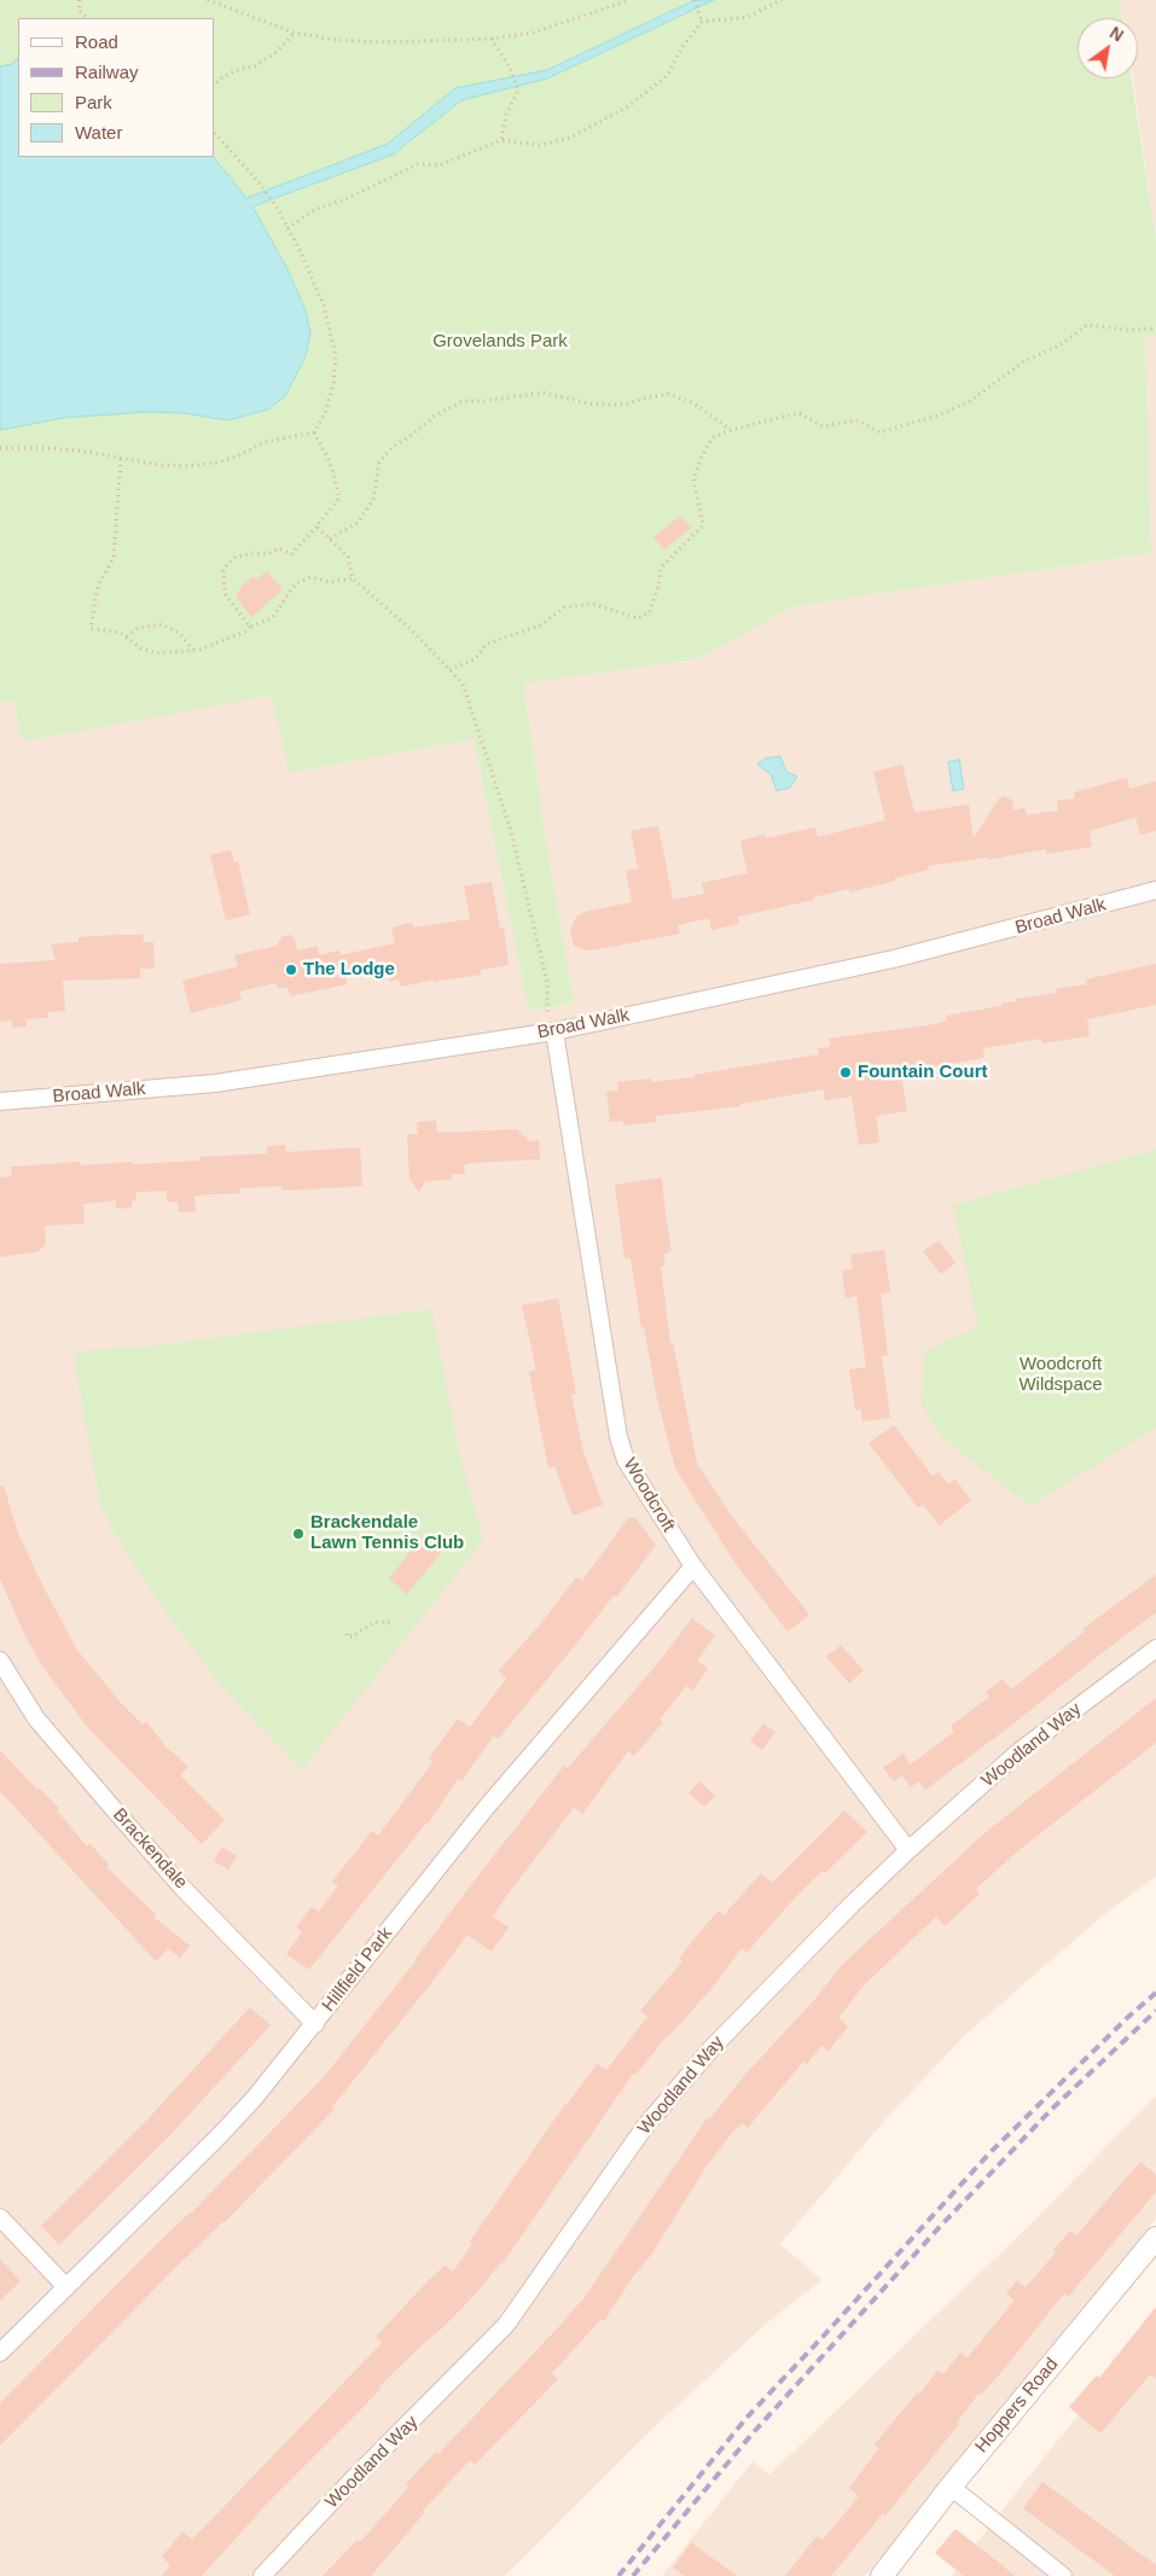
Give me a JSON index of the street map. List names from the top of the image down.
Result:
{
  "streets": {
    "street": [
      "Broad Walk",
      "Woodcroft",
      "Woodland Way",
      "Brackendale",
      "Hillfield Park",
      "Hoppers Road"
    ]
  },
  "crossings": [
    ["Broad Walk", "Woodcroft"],
    ["Woodcroft", "Woodland Way"],
    ["Woodcroft", "Hillfield Park"],
    ["Brackendale", "Hillfield Park"]
  ],
  "parks": ["Grovelands Park", "Woodcroft Wildspace"],
  "places": ["The Lodge", "Fountain Court", "Brackendale Lawn Tennis Club"],
  "legend": [
    "Road",
    "Railway",
    "Park",
    "Water"
  ],
  "north": "top right"
}
